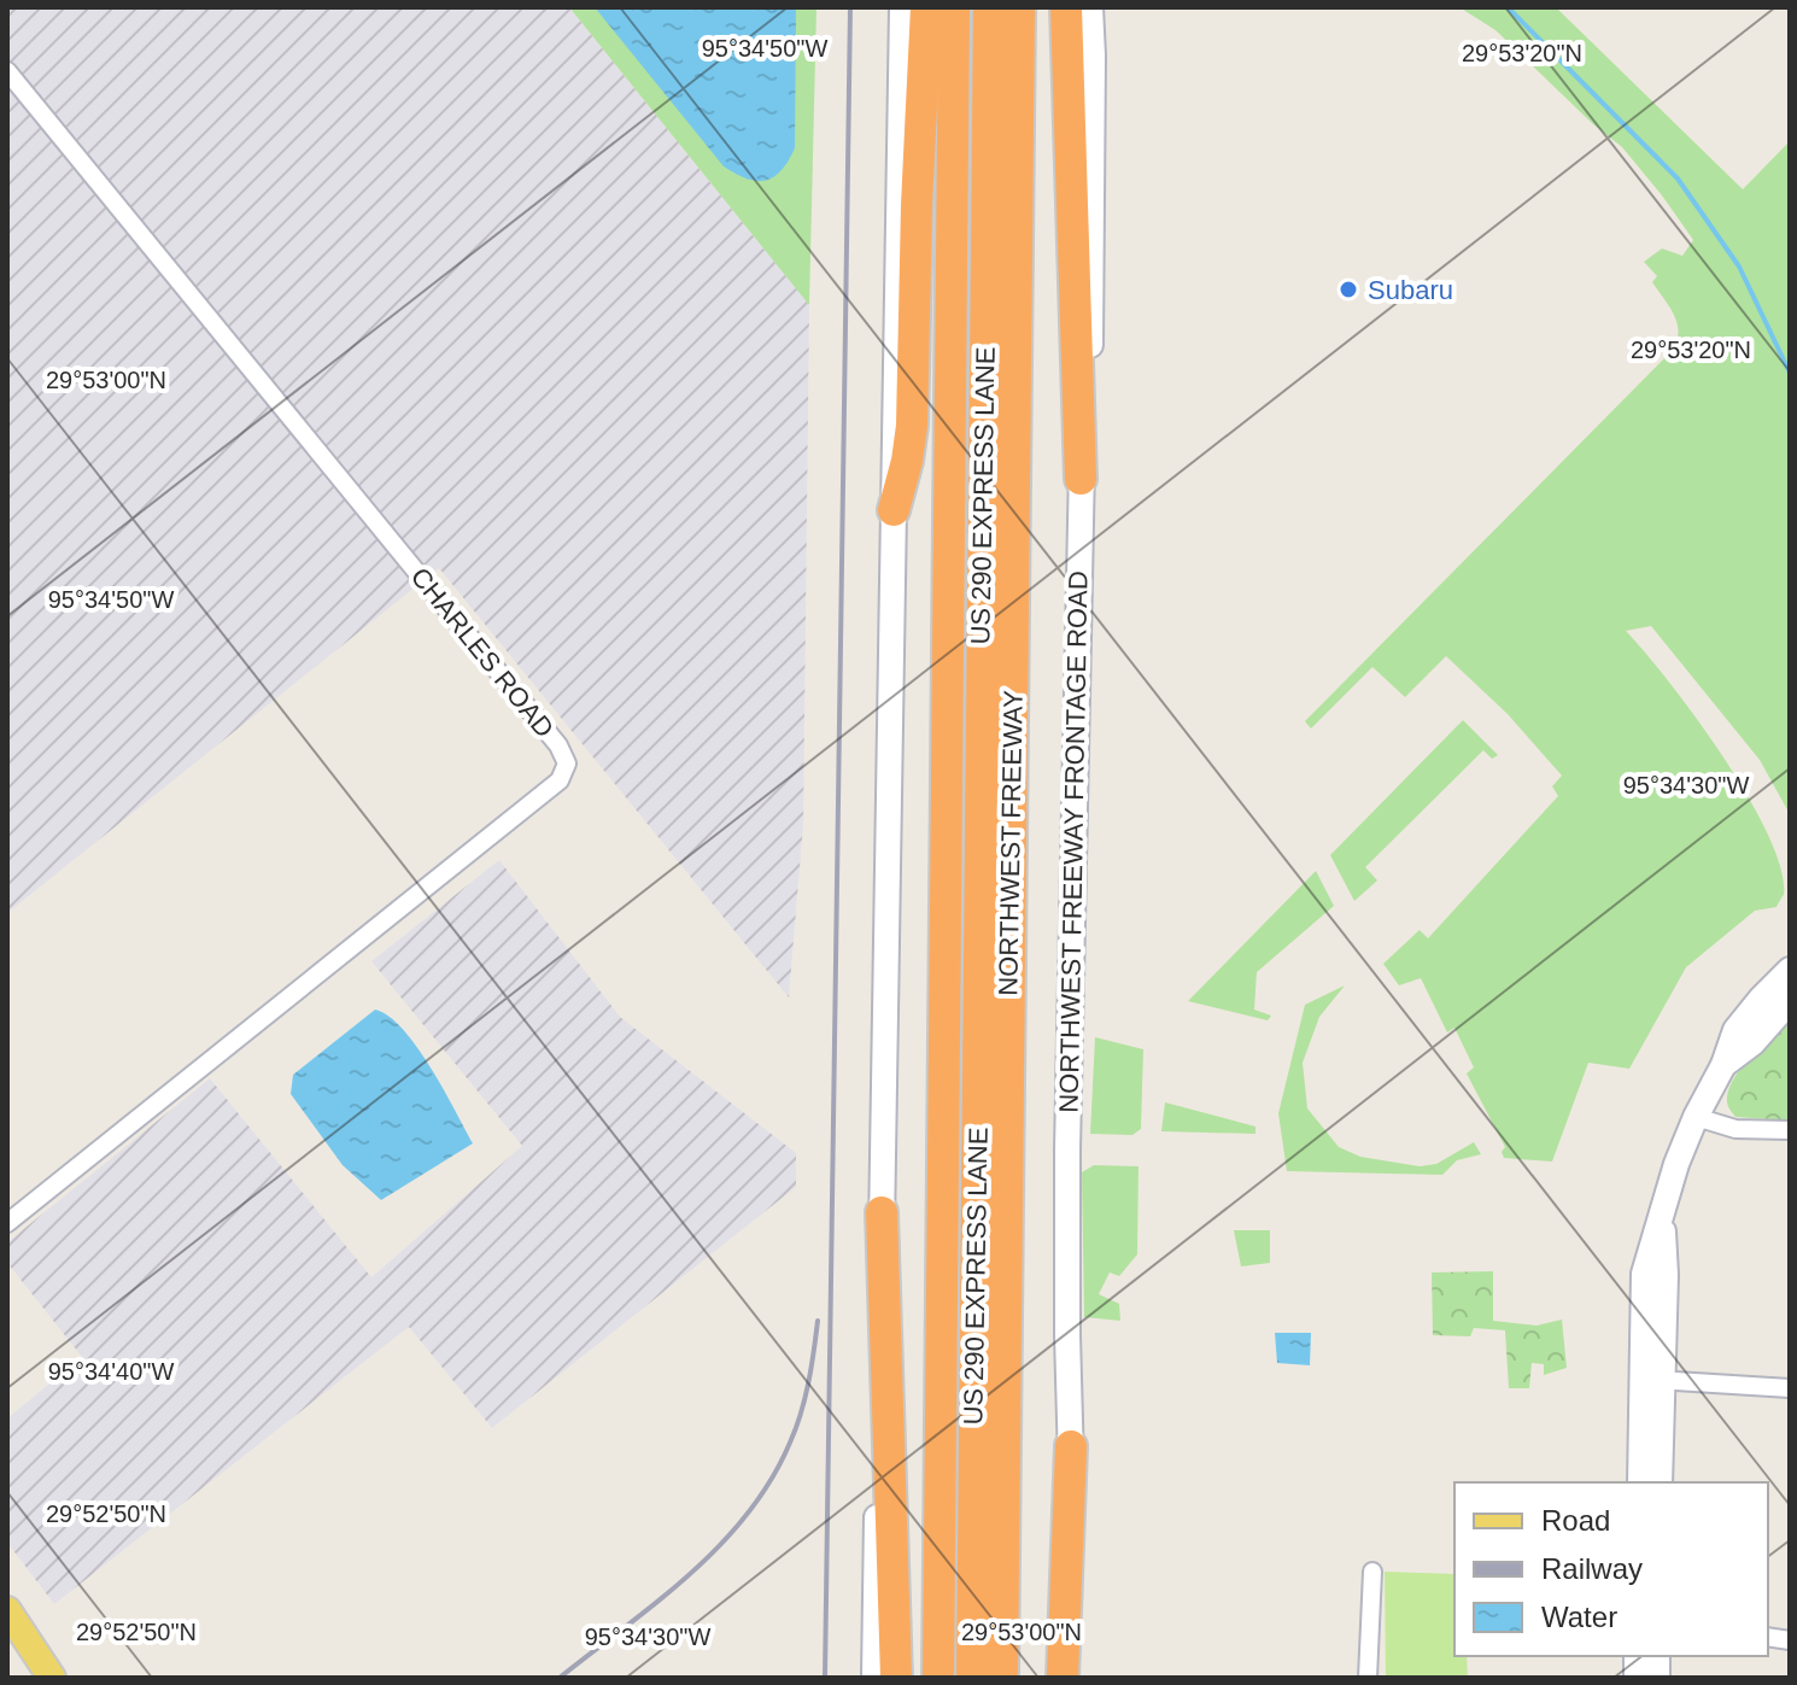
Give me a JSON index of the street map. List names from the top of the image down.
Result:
{
  "streets": {
    "highway": ["US 290 EXPRESS LANE", "NORTHWEST FREEWAY"],
    "main road": ["NORTHWEST FREEWAY FRONTAGE ROAD"],
    "street": ["CHARLES ROAD"]
  },
  "places": ["Subaru"],
  "legend": ["Road", "Railway", "Water"],
  "coordinates": [
    "95°34'50\"W",
    "29°53'20\"N",
    "29°53'00\"N",
    "95°34'30\"W",
    "95°34'40\"W",
    "29°52'50\"N"
  ]
}
